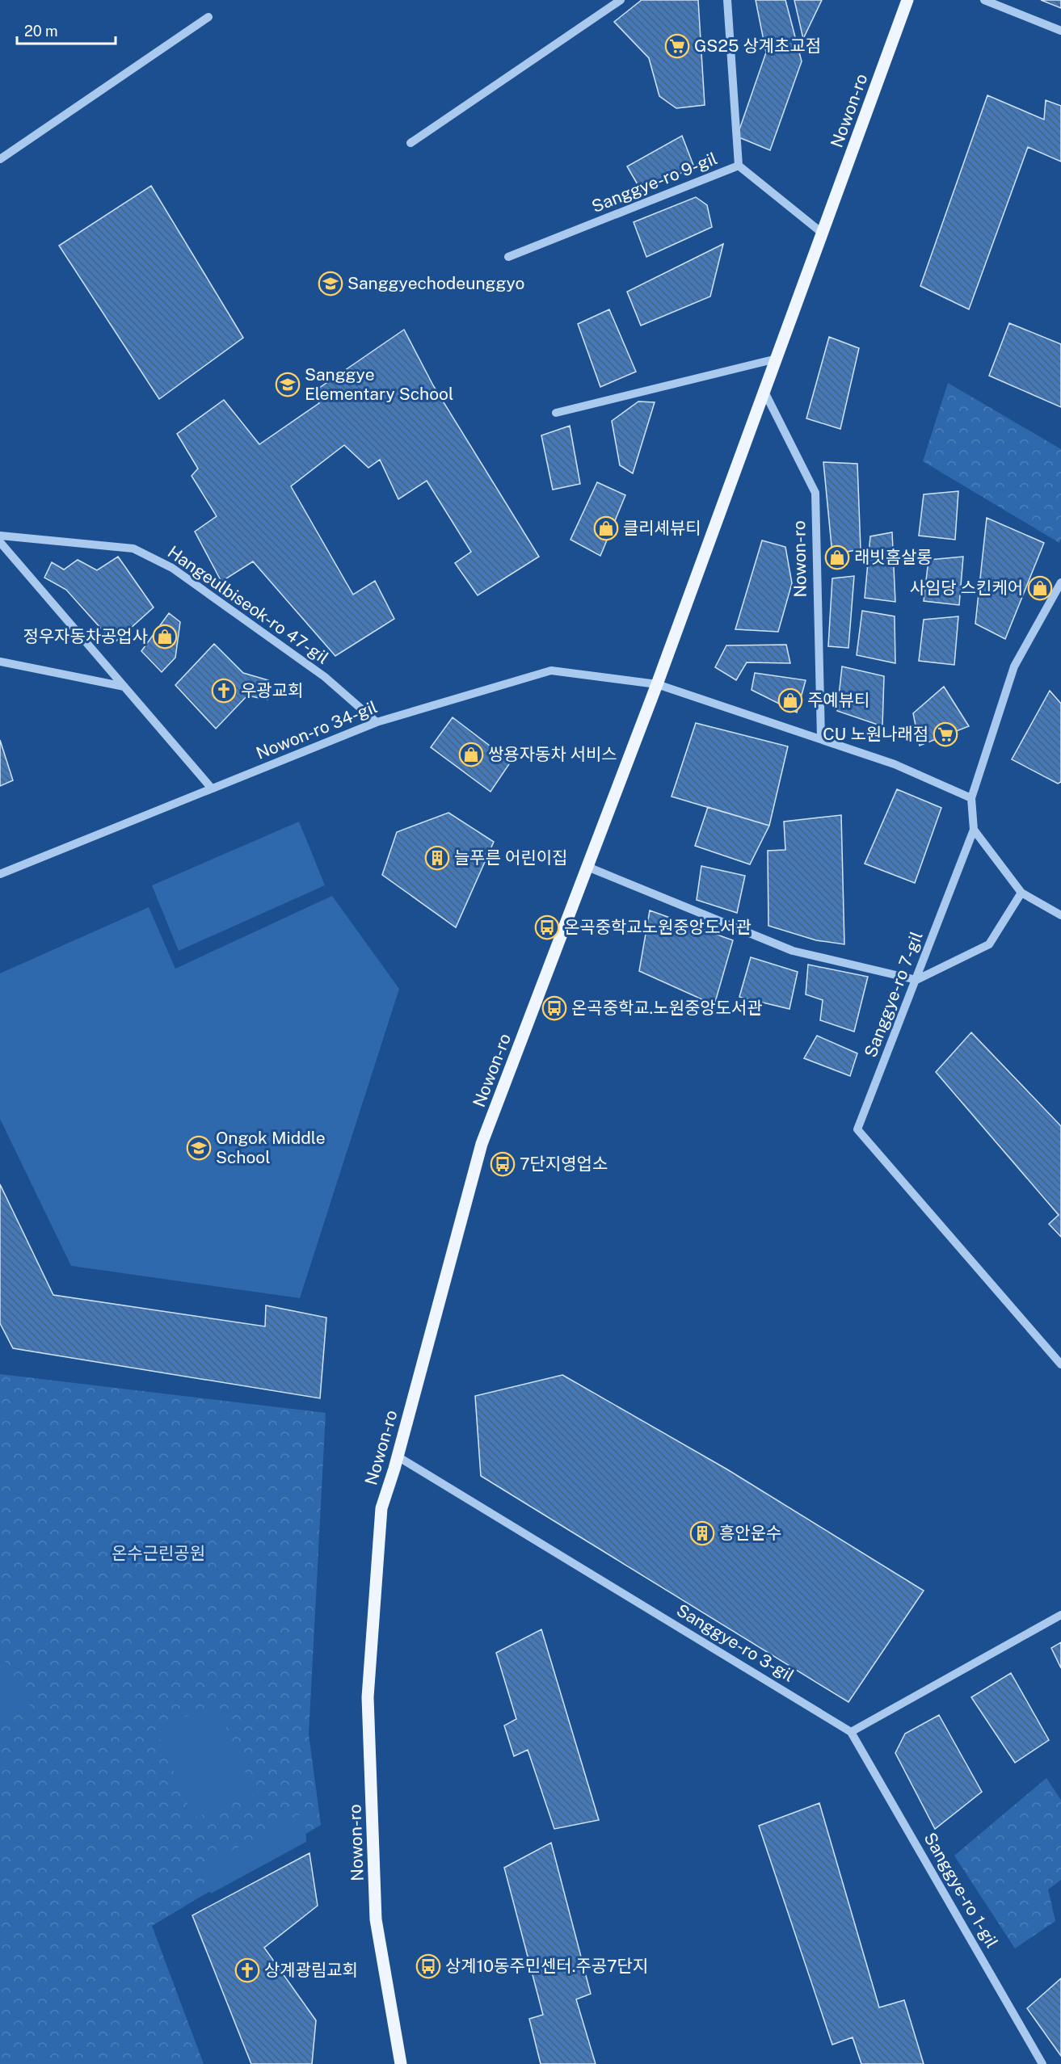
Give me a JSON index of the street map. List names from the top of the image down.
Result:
{
  "streets": {
    "main road": ["Nowon-ro"],
    "street": [
      "Sanggye-ro 9-gil",
      "Hangeulbiseok-ro 47-gil",
      "Nowon-ro 34-gil",
      "Sanggye-ro 7-gil",
      "Sanggye-ro 3-gil",
      "Sanggye-ro 1-gil"
    ]
  },
  "crossings": [
    ["Nowon-ro", "Nowon-ro 34-gil"],
    ["Nowon-ro", "Sanggye-ro 3-gil"],
    ["Hangeulbiseok-ro 47-gil", "Nowon-ro 34-gil"],
    ["Sanggye-ro 3-gil", "Sanggye-ro 1-gil"]
  ],
  "parks": ["온수근린공원"],
  "places": {
    "supermarket": ["GS25 상계초교점", "CU 노원나래점"],
    "school or university": ["Sanggyechodeunggyo", "Sanggye Elementary School", "Ongok Middle School"],
    "shop": [
      "클리셰뷰티",
      "래빗홈살롱",
      "사임당 스킨케어",
      "정우자동차공업사",
      "주예뷰티",
      "쌍용자동차 서비스"
    ],
    "church": ["우광교회", "상계광림교회"],
    "building": ["늘푸른 어린이집", "흥안운수"],
    "bus stop": [
      "온곡중학교노원중앙도서관",
      "온곡중학교.노원중앙도서관",
      "7단지영업소",
      "상계10동주민센터.주공7단지"
    ]
  },
  "scale_bar": "20 m"
}
